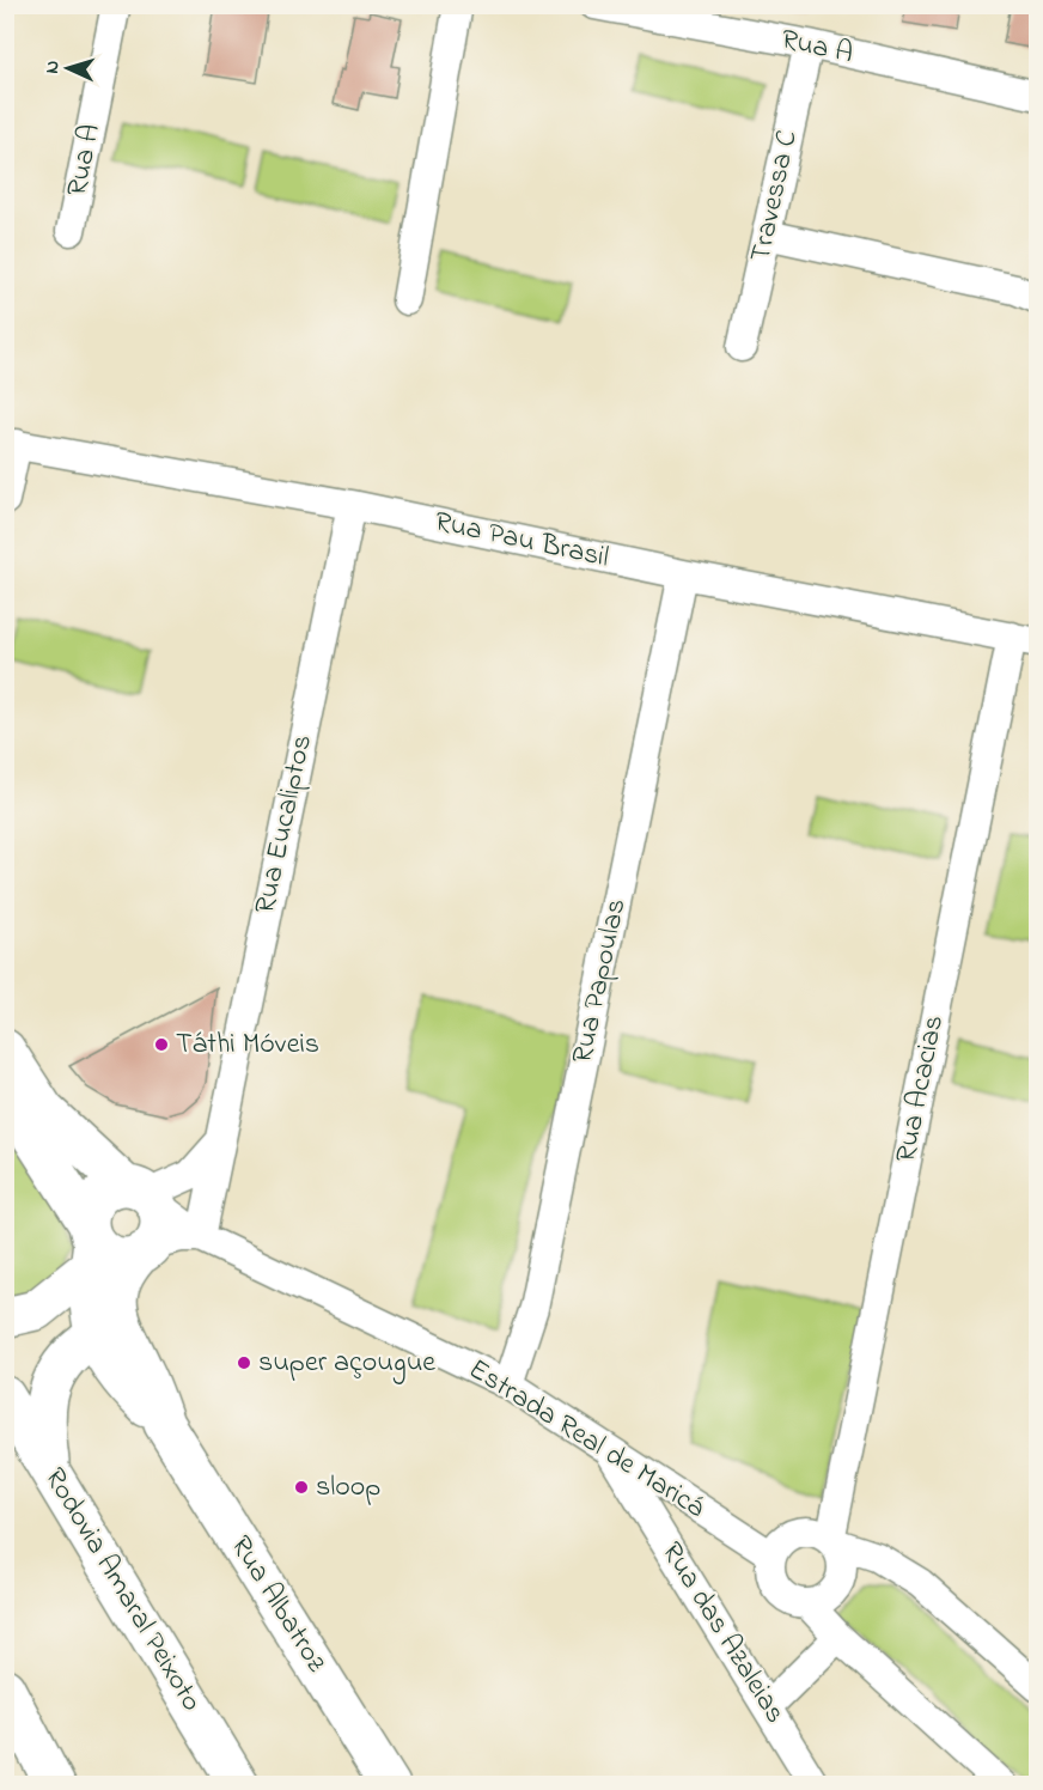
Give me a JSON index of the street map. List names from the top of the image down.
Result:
{
  "streets": {
    "main road": ["Estrada Real de Maricá", "Rodovia Amaral Peixoto", "Rua Albatroz"],
    "street": [
      "Rua A",
      "Travessa C",
      "Rua Pau Brasil",
      "Rua Eucaliptos",
      "Rua Papoulas",
      "Rua Acacias",
      "Rua das Azaleias"
    ]
  },
  "crossings": [
    ["Rua A", "Travessa C"],
    ["Rua Pau Brasil", "Rua Eucaliptos"],
    ["Rua Pau Brasil", "Rua Papoulas"],
    ["Rua Pau Brasil", "Rua Acacias"],
    ["Rua Eucaliptos", "Estrada Real de Maricá"],
    ["Rua Eucaliptos", "Rua Albatroz"],
    ["Rua Papoulas", "Estrada Real de Maricá"],
    ["Rua Acacias", "Estrada Real de Maricá"],
    ["Estrada Real de Maricá", "Rua Albatroz"],
    ["Estrada Real de Maricá", "Rua das Azaleias"]
  ],
  "places": ["Táthi Móveis", "super açougue", "sloop"],
  "north": "left"
}
